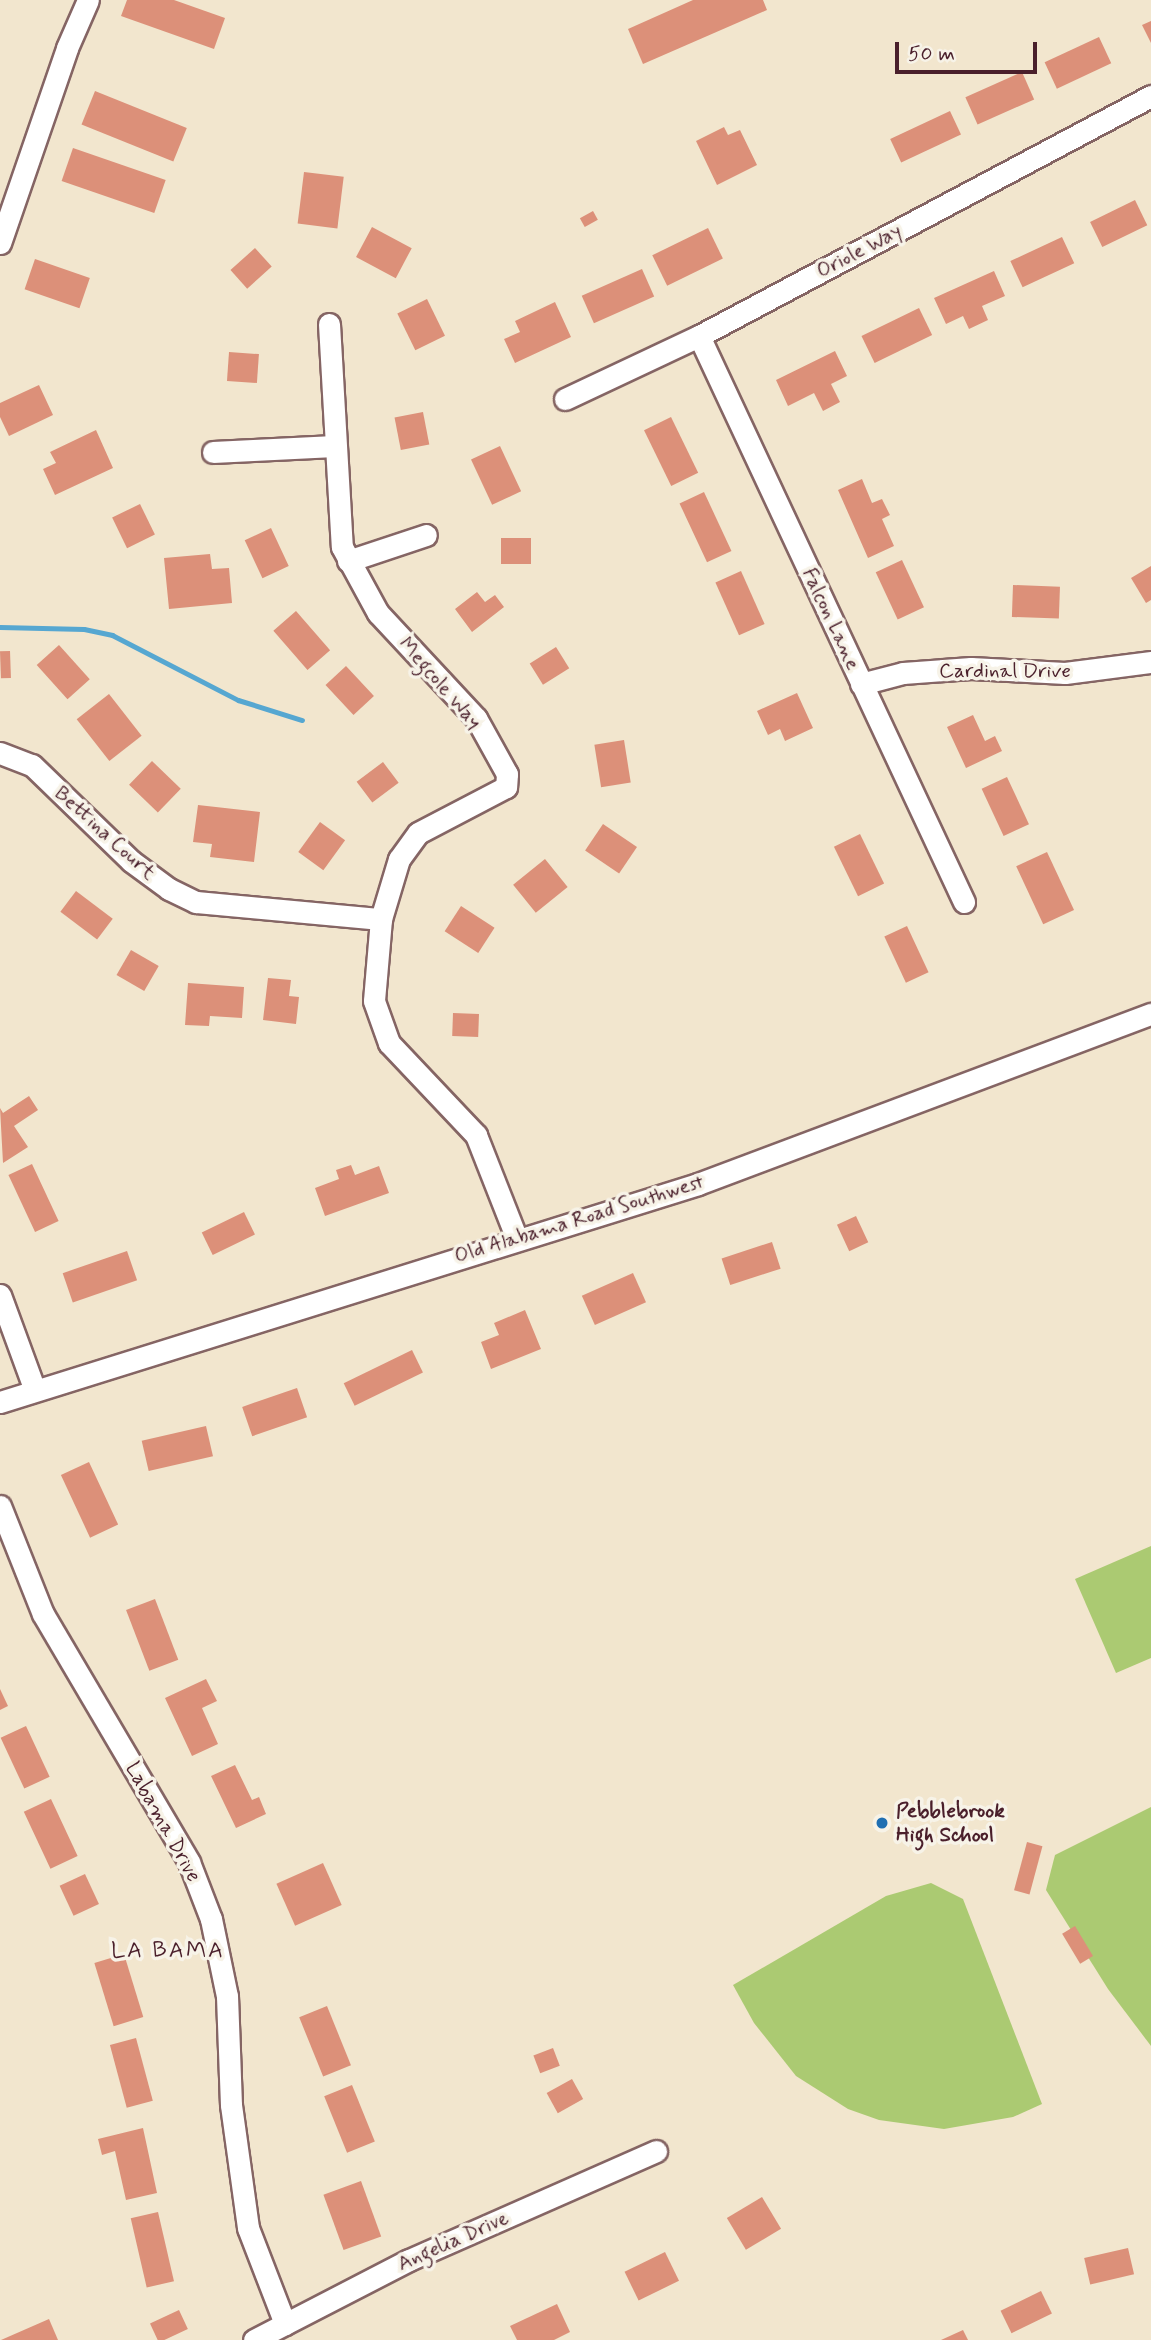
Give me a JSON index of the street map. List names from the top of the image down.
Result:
{
  "streets": {
    "street": [
      "Oriole Way",
      "Falcon Lane",
      "Cardinal Drive",
      "Megcole Way",
      "Bettina Court",
      "Old Alabama Road Southwest",
      "Labama Drive",
      "Angelia Drive"
    ]
  },
  "crossings": [
    ["Oriole Way", "Falcon Lane"],
    ["Falcon Lane", "Cardinal Drive"],
    ["Megcole Way", "Bettina Court"],
    ["Megcole Way", "Old Alabama Road Southwest"],
    ["Labama Drive", "Angelia Drive"]
  ],
  "districts": ["LA BAMA"],
  "places": ["Pebblebrook High School"],
  "scale_bar": "50 m"
}
